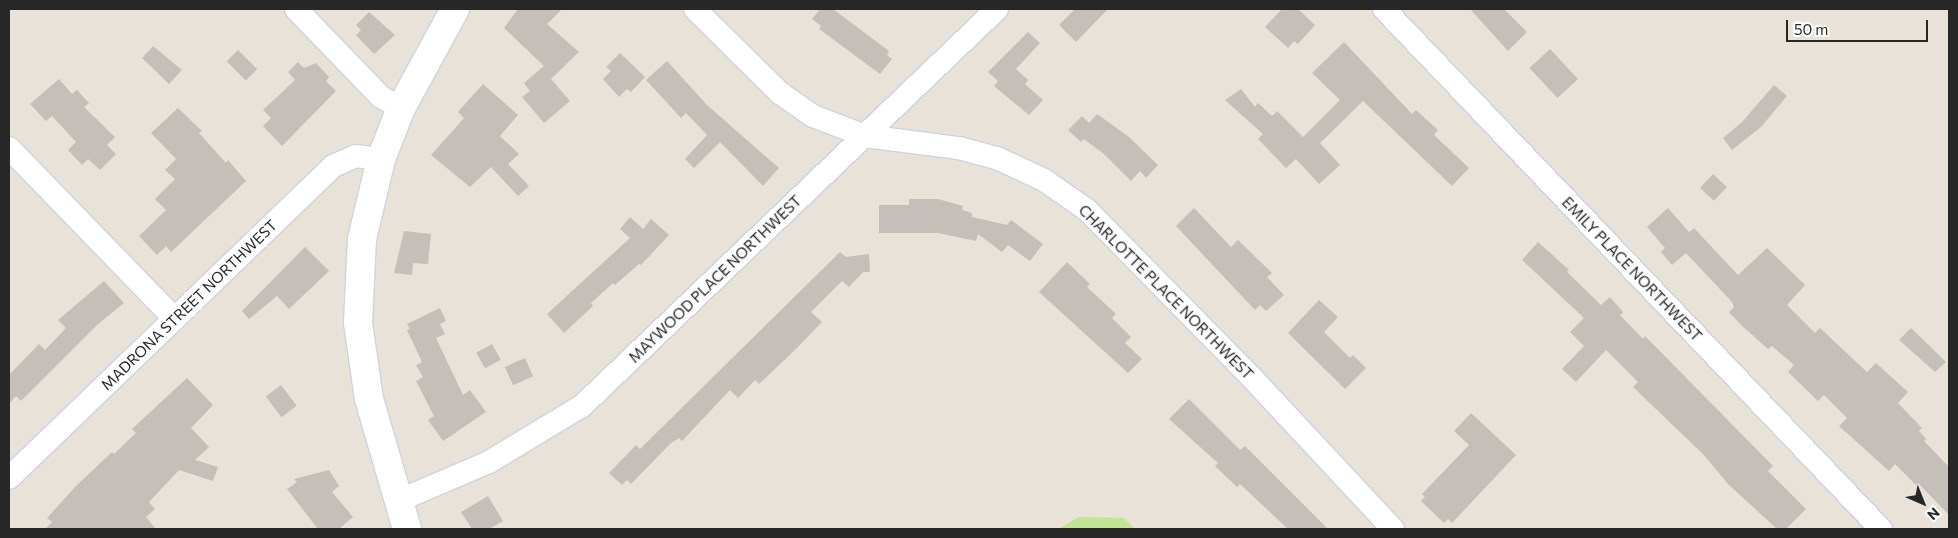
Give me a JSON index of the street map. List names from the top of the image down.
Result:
{
  "streets": {
    "street": [
      "EMILY PLACE NORTHWEST",
      "MAYWOOD PLACE NORTHWEST",
      "CHARLOTTE PLACE NORTHWEST",
      "MADRONA STREET NORTHWEST"
    ]
  },
  "crossings": [
    ["MAYWOOD PLACE NORTHWEST", "CHARLOTTE PLACE NORTHWEST"]
  ],
  "scale_bar": "50 m",
  "north": "bottom right"
}
